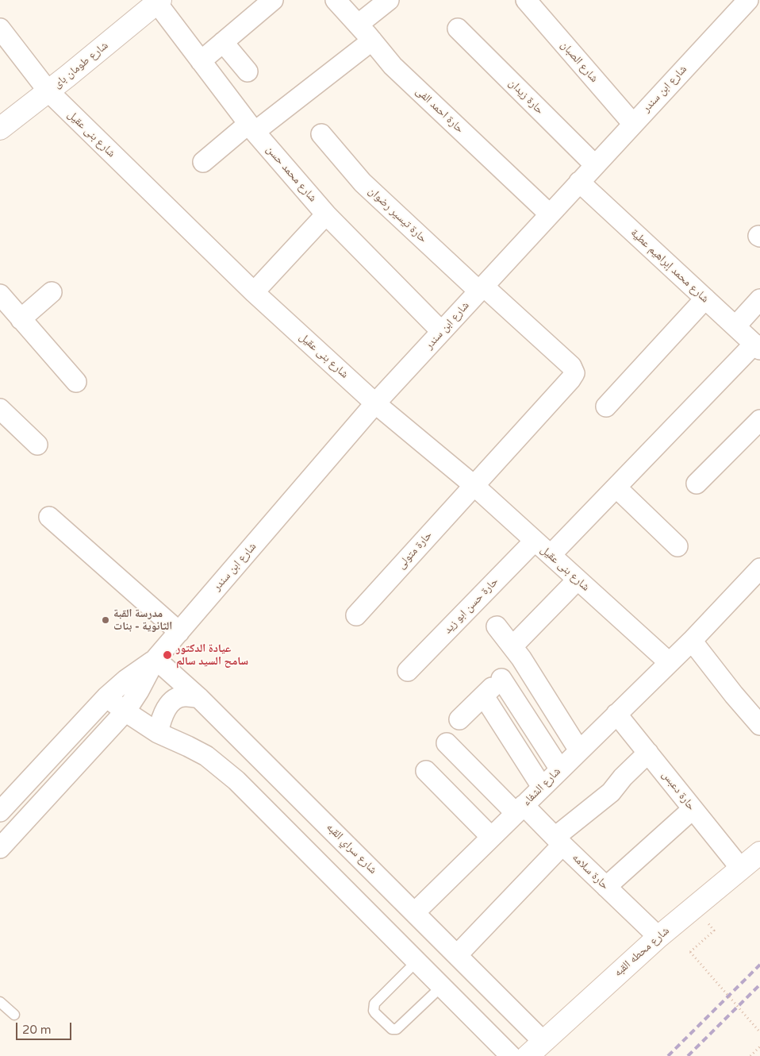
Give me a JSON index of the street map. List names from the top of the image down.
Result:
{
  "streets": {
    "main road": ["شارع طومان باى", "شارع محطه القبه"],
    "street": [
      "شارع الصبان",
      "شارع ابن سندر",
      "حارة زيدان",
      "حارة احمد الفى",
      "شارع بنى عقيل",
      "شارع محمد حسن",
      "حارة تيسير رضوان",
      "شارع محمد إبراهيم عطية",
      "حارة متولى",
      "حارة حسن ابو زيد",
      "شارع الشفاء",
      "حارة دعبس",
      "شارع سراي القبه",
      "حارة سلامه"
    ]
  },
  "crossings": [
    ["شارع الصبان", "شارع ابن سندر"],
    ["شارع طومان باى", "شارع بنى عقيل"],
    ["شارع طومان باى", "شارع محمد حسن"],
    ["شارع ابن سندر", "حارة زيدان"],
    ["شارع ابن سندر", "حارة احمد الفى"],
    ["شارع ابن سندر", "شارع بنى عقيل"],
    ["شارع ابن سندر", "شارع محمد حسن"],
    ["شارع ابن سندر", "حارة تيسير رضوان"],
    ["شارع ابن سندر", "شارع محمد إبراهيم عطية"],
    ["شارع ابن سندر", "شارع سراي القبه"],
    ["شارع بنى عقيل", "حارة متولى"],
    ["شارع بنى عقيل", "حارة حسن ابو زيد"],
    ["شارع بنى عقيل", "شارع الشفاء"],
    ["حارة تيسير رضوان", "حارة متولى"],
    ["شارع الشفاء", "حارة دعبس"],
    ["شارع الشفاء", "شارع سراي القبه"],
    ["شارع الشفاء", "حارة سلامه"],
    ["حارة دعبس", "شارع محطه القبه"],
    ["شارع سراي القبه", "شارع محطه القبه"],
    ["حارة سلامه", "شارع محطه القبه"]
  ],
  "places": ["مدرسة القبة الثانوية - بنات", "عيادة الدكتور سامح السيد سالم"],
  "scale_bar": "20 m"
}
